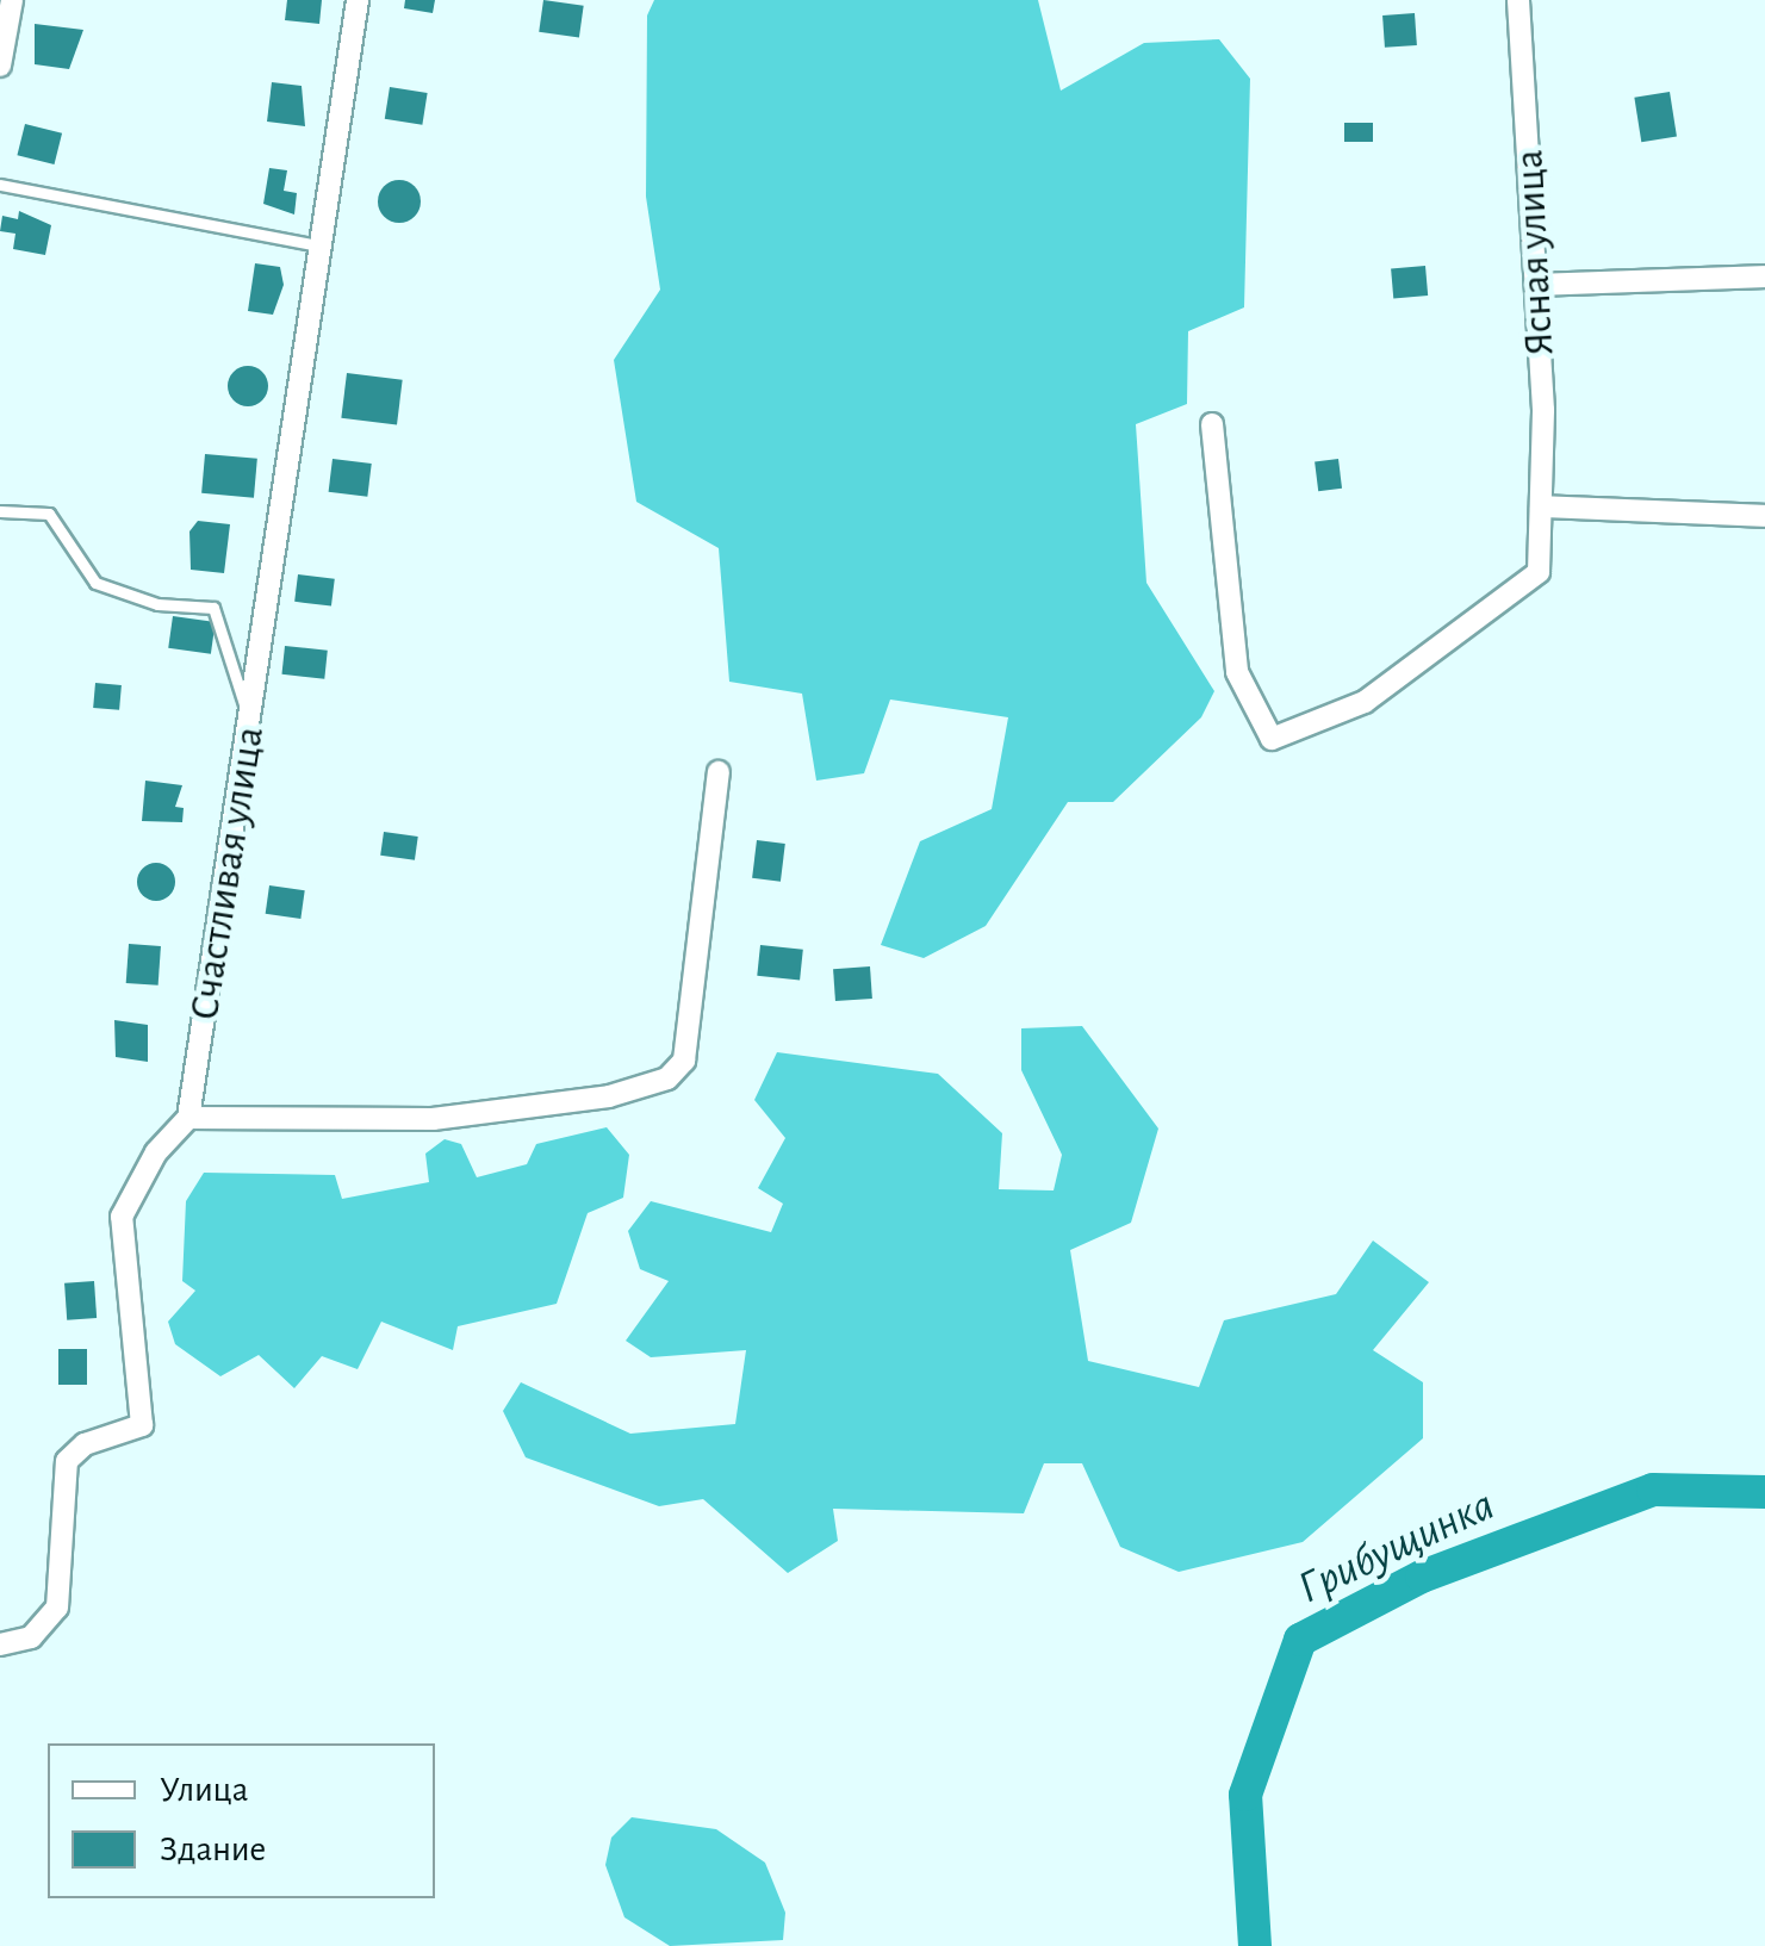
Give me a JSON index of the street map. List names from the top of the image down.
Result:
{
  "streets": {
    "street": ["Ясная улица", "Счастливая улица"]
  },
  "water": ["Грибущинка"],
  "legend": ["Улица", "Здание"]
}
